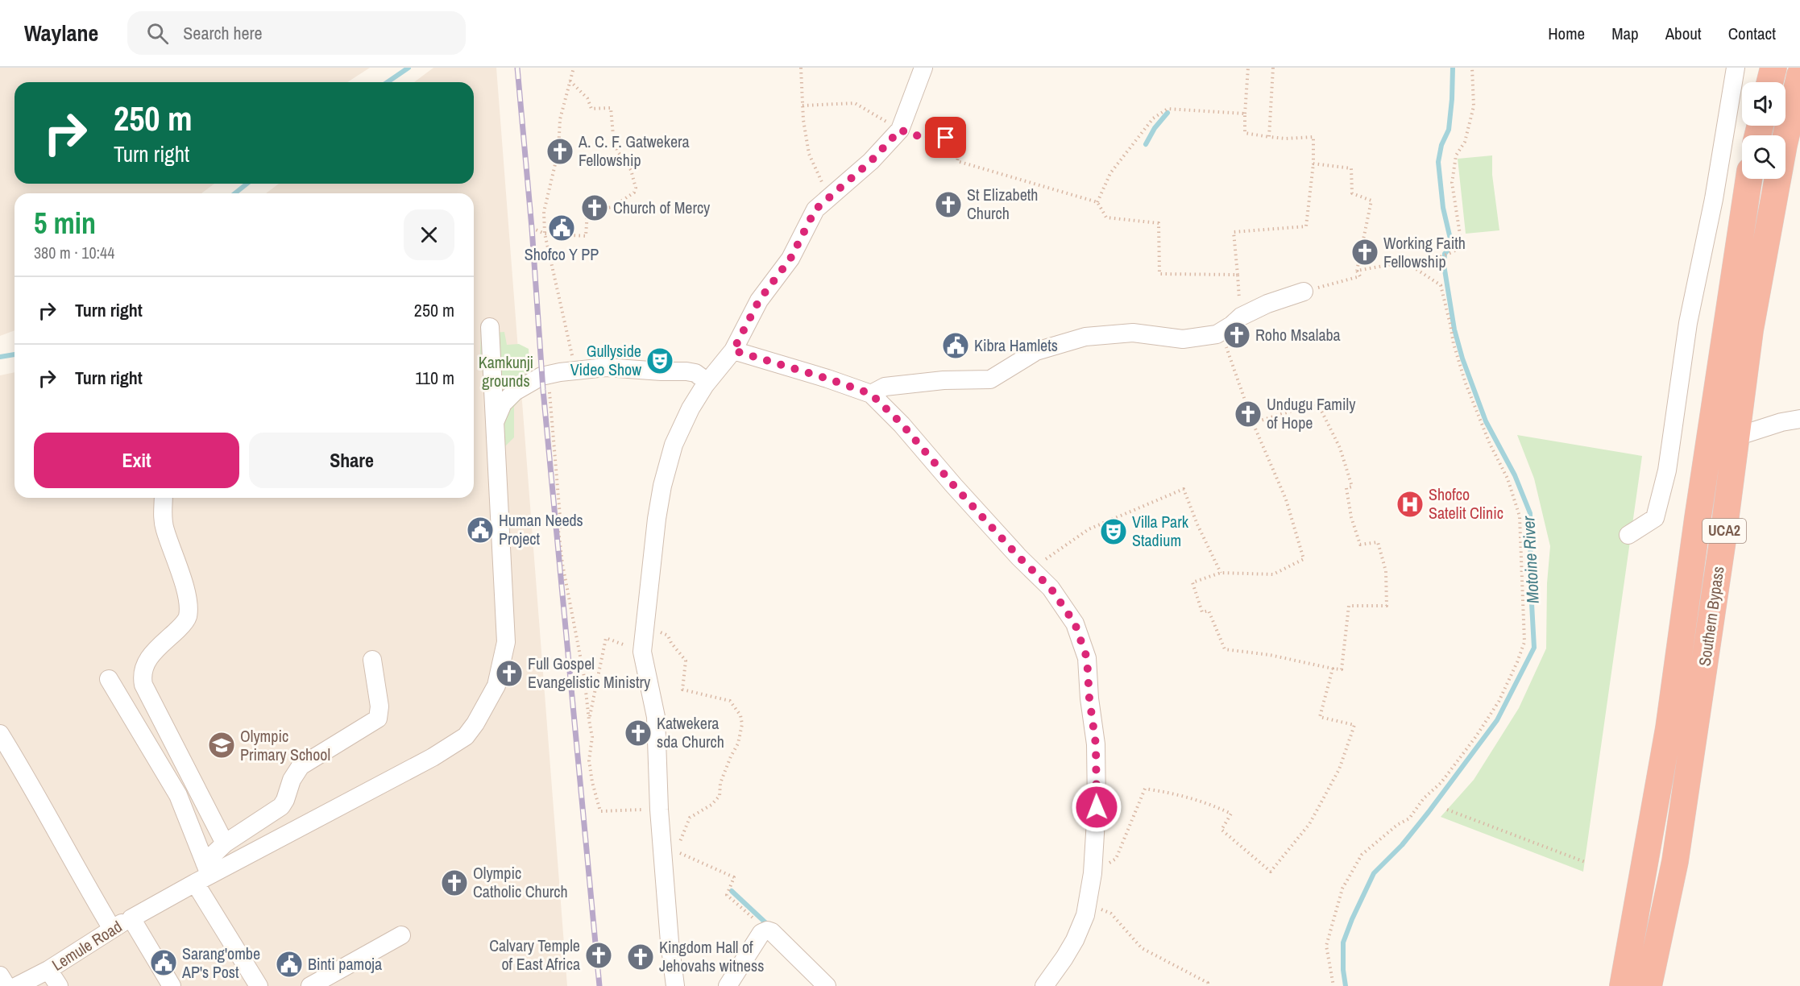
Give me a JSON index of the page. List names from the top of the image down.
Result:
{
  "streets": {
    "highway": ["UCA2", "Southern Bypass"],
    "street": ["Lemule Road"]
  },
  "water": ["Motoine River"],
  "parks": ["Kamkunji grounds"],
  "places": {
    "church": [
      "A. C. F. Gatwekera Fellowship",
      "St Elizabeth Church",
      "Church of Mercy",
      "Working Faith Fellowship",
      "Roho Msalaba",
      "Undugu Family of Hope",
      "Full Gospel Evangelistic Ministry",
      "Katwekera sda Church",
      "Olympic Catholic Church",
      "Calvary Temple of East Africa",
      "Kingdom Hall of Jehovahs witness"
    ],
    "public building": [
      "Shofco Y PP",
      "Kibra Hamlets",
      "Human Needs Project",
      "Sarang'ombe AP's Post",
      "Binti pamoja"
    ],
    "theatre": ["Gullyside Video Show", "Villa Park Stadium"],
    "hospital": ["Shofco Satelit Clinic"],
    "school or university": ["Olympic Primary School"]
  },
  "page": {
    "header": "Waylane",
    "search": "Search here",
    "nav": [
      "Home",
      "Map",
      "About",
      "Contact"
    ],
    "turn": ["250 m", "Turn right"],
    "heading": ["5 min", "380 m · 10:44"],
    "list": [
      {
        "name": "Turn right",
        "value": "250 m"
      },
      {
        "name": "Turn right",
        "value": "110 m"
      }
    ],
    "buttons": ["Exit", "Share"]
  }
}
